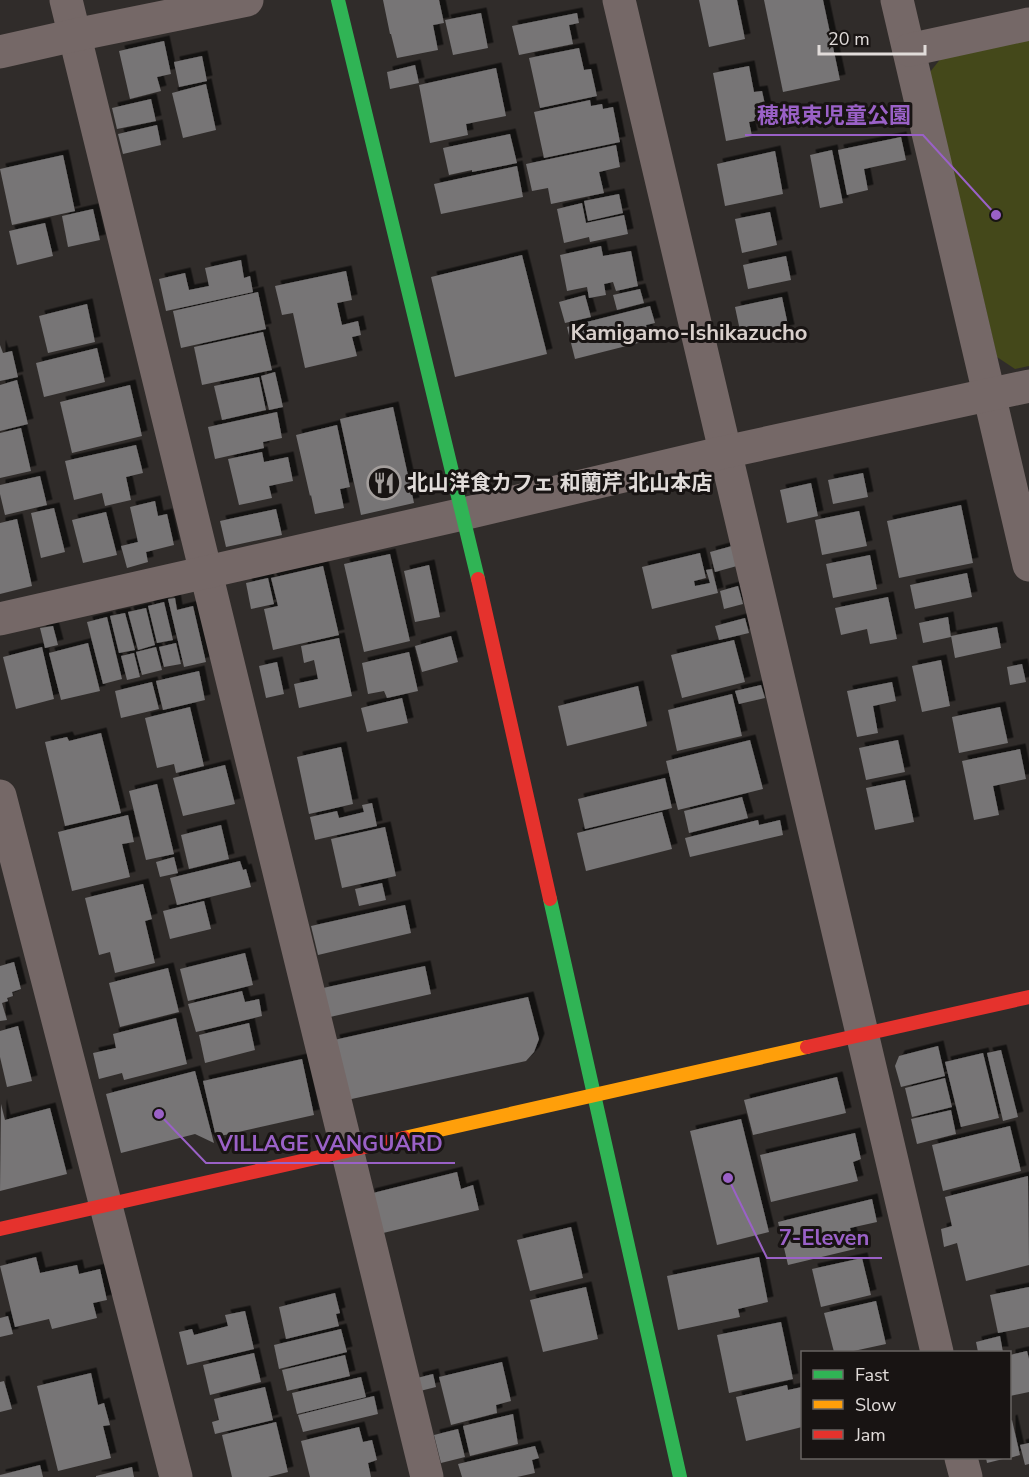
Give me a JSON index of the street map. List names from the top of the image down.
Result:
{
  "districts": ["Kamigamo-Ishikazucho"],
  "places": {
    "other": ["穂根束児童公園", "VILLAGE VANGUARD", "7-Eleven"],
    "restaurant": ["北山洋食カフェ 和蘭芹 北山本店"]
  },
  "legend": ["Fast", "Slow", "Jam"],
  "scale_bar": "20 m"
}
